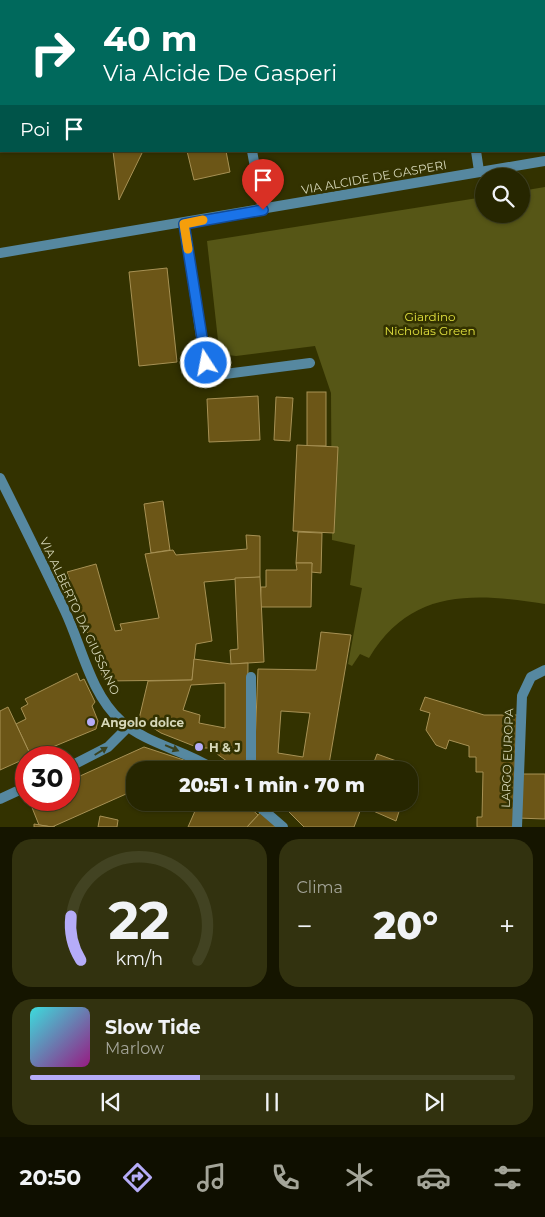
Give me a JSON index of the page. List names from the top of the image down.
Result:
{
  "streets": {
    "street": ["VIA ALCIDE DE GASPERI", "VIA ALBERTO DA GIUSSANO", "LARGO EUROPA"]
  },
  "parks": ["Giardino Nicholas Green"],
  "places": ["Angolo dolce", "H & J"],
  "page": {
    "turn": ["40 m", "Via Alcide De Gasperi"],
    "then": "Poi",
    "limit": "30",
    "trip": "20:51 · 1 min · 70 m",
    "tile": "Clima",
    "heat": ["−", "20°", "+"],
    "song": ["Slow Tide", "Marlow"],
    "tabs": "20:50",
    "gauge": ["22", "km/h"]
  }
}
